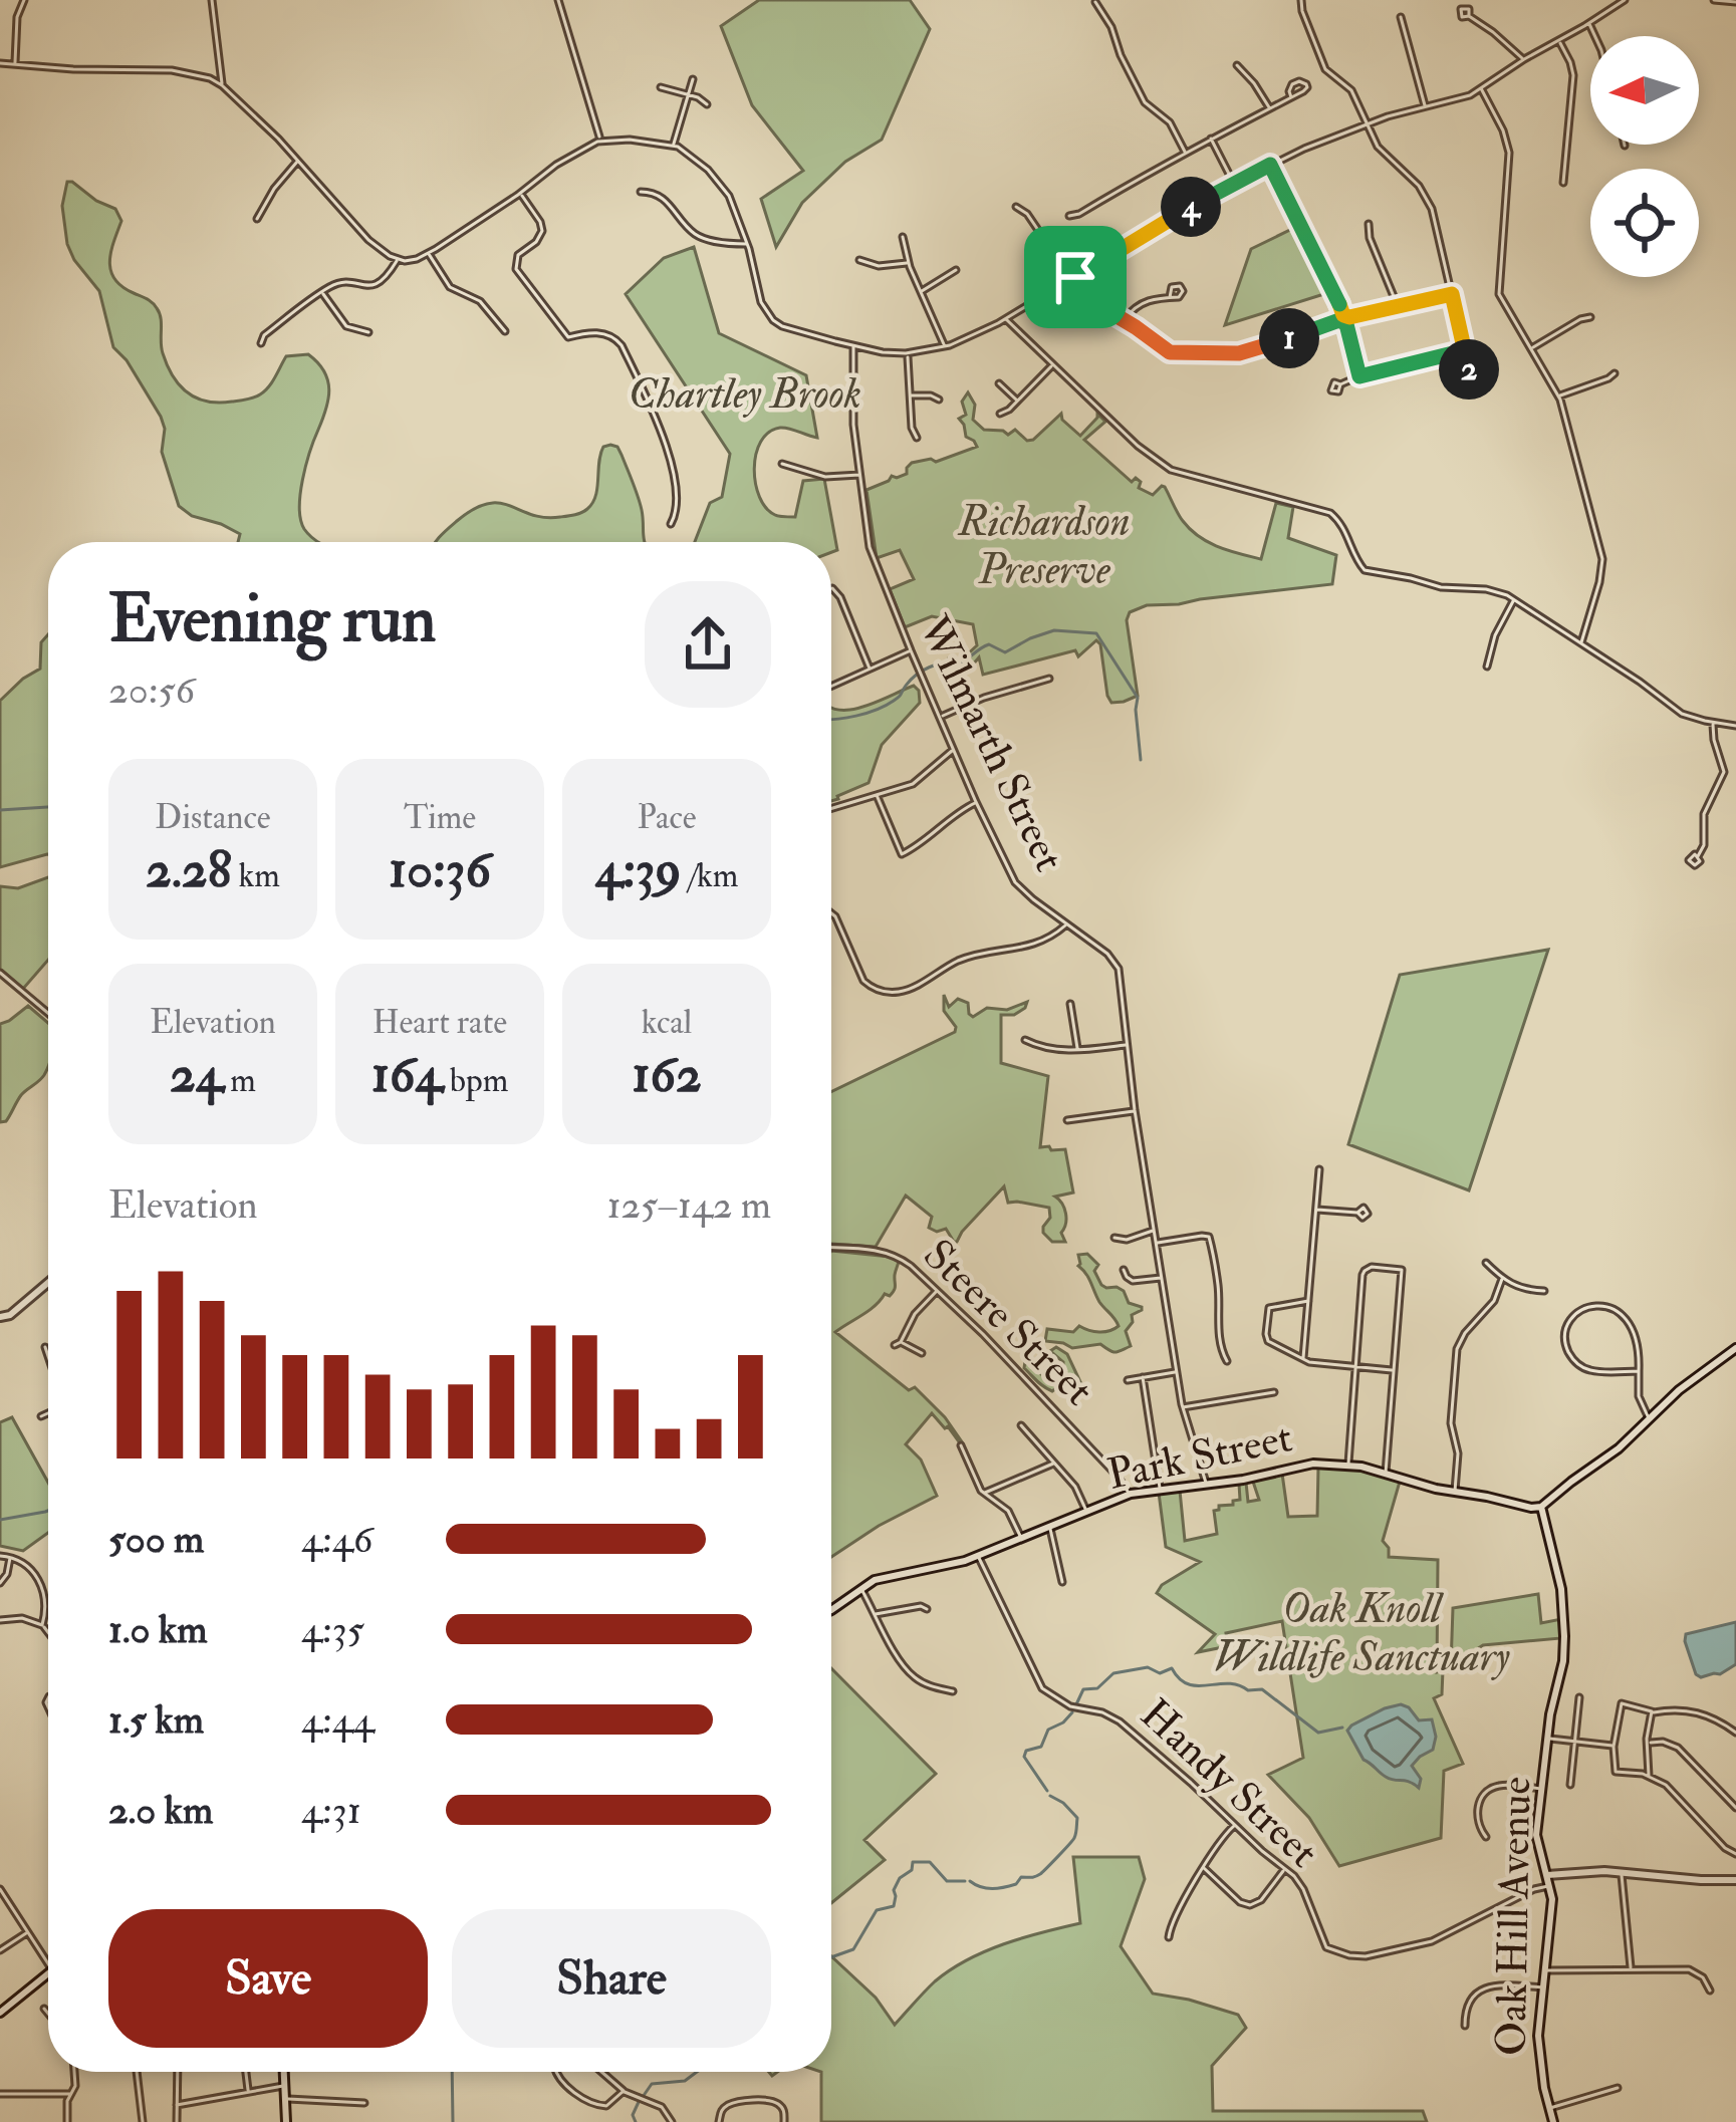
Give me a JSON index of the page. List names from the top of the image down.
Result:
{
  "streets": {
    "main road": ["Park Street", "Oak Hill Avenue"],
    "street": ["Wilmarth Street", "Steere Street", "Handy Street"]
  },
  "crossings": [
    ["Wilmarth Street", "Park Street"],
    ["Steere Street", "Park Street"],
    ["Park Street", "Handy Street"],
    ["Park Street", "Oak Hill Avenue"],
    ["Handy Street", "Oak Hill Avenue"]
  ],
  "parks": ["Chartley Brook", "Richardson Preserve", "Oak Knoll Wildlife Sanctuary"],
  "north": "left",
  "page": {
    "pins": ["4", "1", "2"],
    "heading": ["Evening run", "20:56"],
    "stats": [
      ["Distance", "2.28 km"],
      ["Time", "10:36"],
      ["Pace", "4:39 /km"],
      ["Elevation", "24 m"],
      ["Heart rate", "164 bpm"],
      ["kcal", "162"]
    ],
    "chart": ["Elevation", "125–142 m"],
    "list": [
      {
        "name": "500 m",
        "note": "4:46"
      },
      {
        "name": "1.0 km",
        "note": "4:35"
      },
      {
        "name": "1.5 km",
        "note": "4:44"
      },
      {
        "name": "2.0 km",
        "note": "4:31"
      }
    ],
    "buttons": ["Save", "Share"]
  }
}
